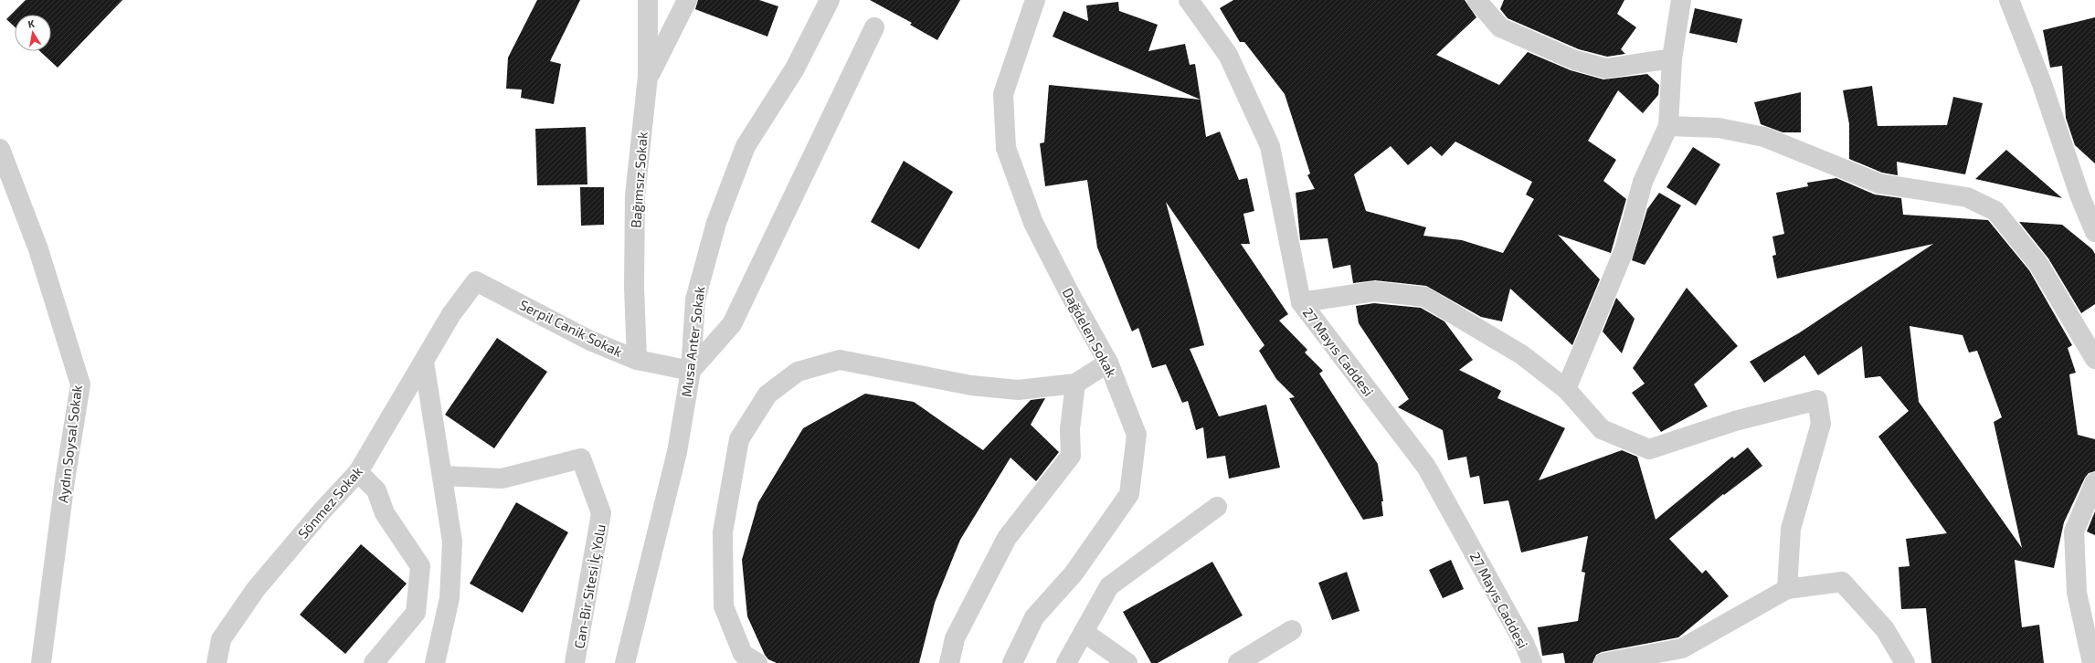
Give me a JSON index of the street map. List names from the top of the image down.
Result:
{
  "streets": {
    "street": [
      "Bağımsız Sokak",
      "Serpil Canik Sokak",
      "Dağdelen Sokak",
      "Musa Anter Sokak",
      "27 Mayıs Caddesi",
      "Aydın Soysal Sokak",
      "Sönmez Sokak",
      "Can-Bir Sitesi İç Yolu"
    ]
  },
  "crossings": [
    ["Bağımsız Sokak", "Serpil Canik Sokak"],
    ["Serpil Canik Sokak", "Musa Anter Sokak"],
    ["Serpil Canik Sokak", "Sönmez Sokak"]
  ],
  "north": "top"
}
